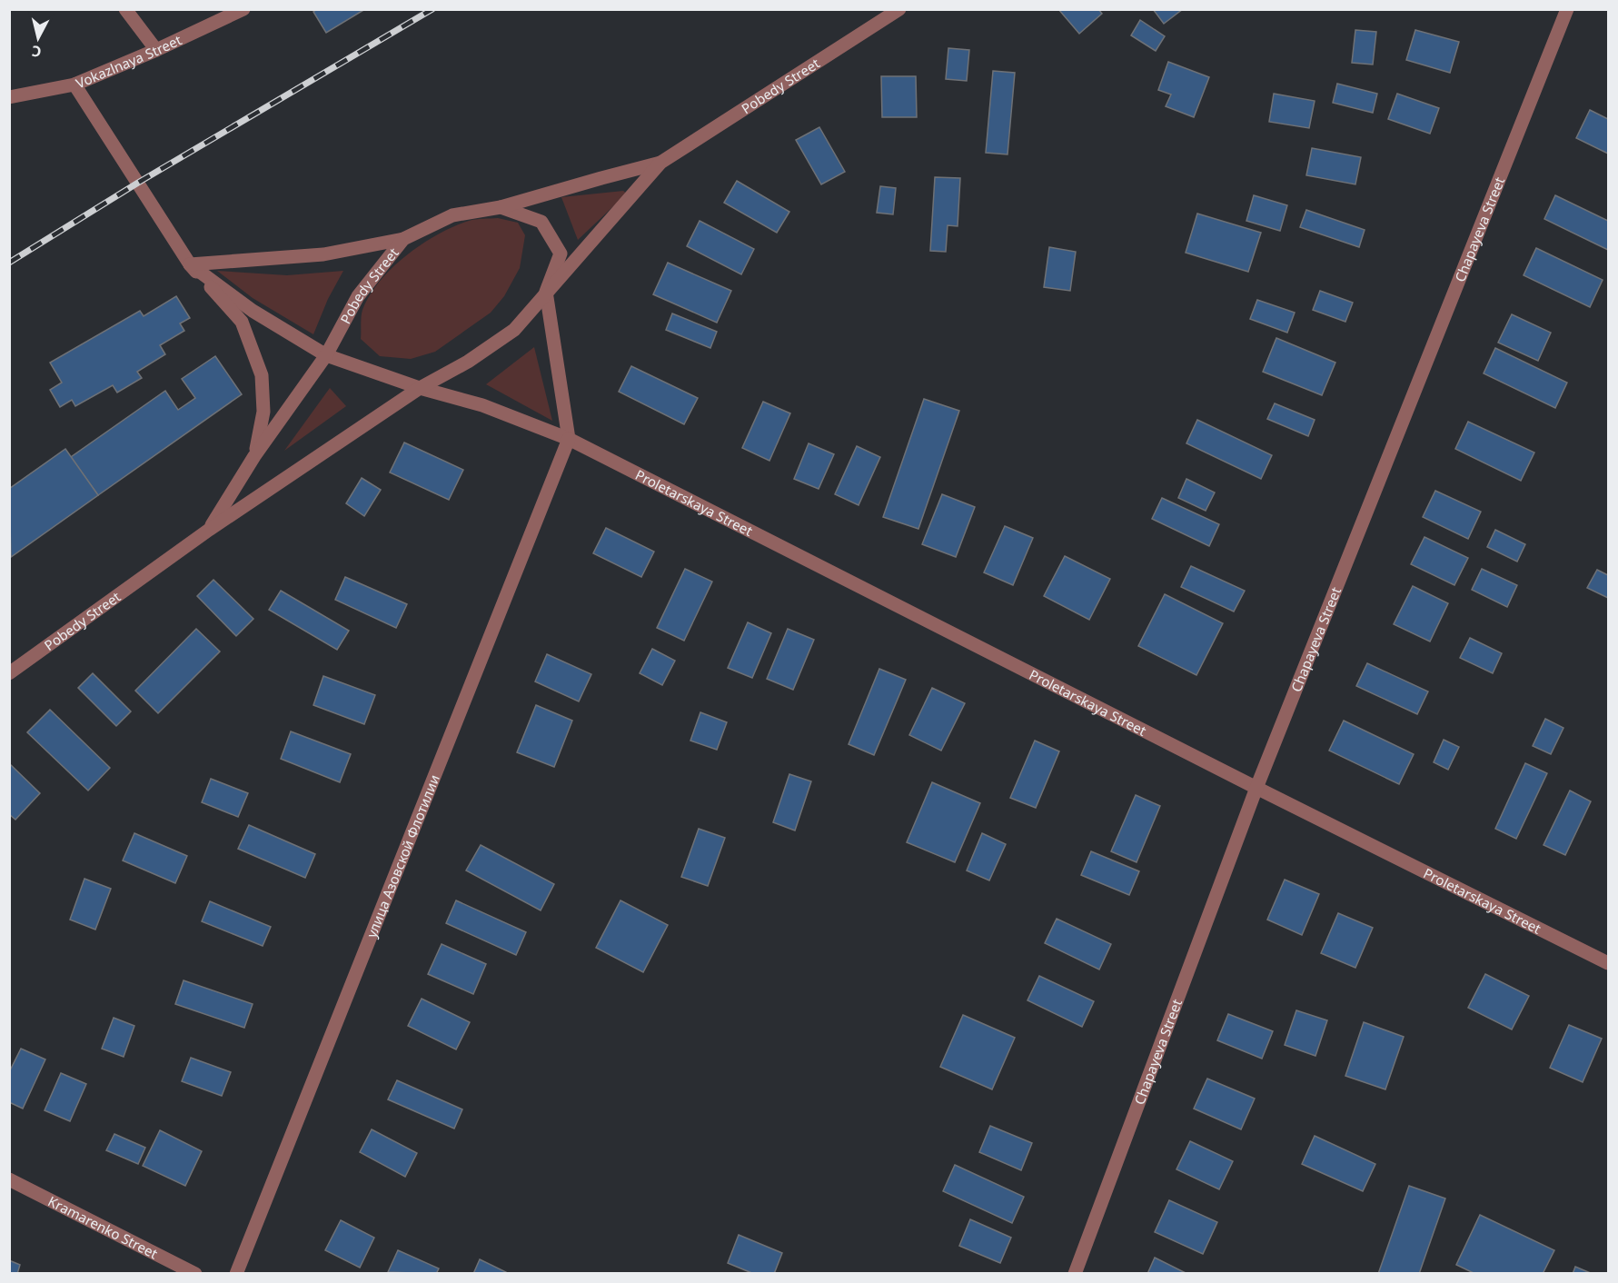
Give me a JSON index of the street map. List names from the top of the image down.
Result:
{
  "streets": {
    "street": [
      "Vokazlnaya Street",
      "Pobedy Street",
      "Chapayeva Street",
      "Proletarskaya Street",
      "улица Азовской Флотилии",
      "Kramarenko Street"
    ]
  },
  "crossings": [
    ["Pobedy Street", "Proletarskaya Street"],
    ["Chapayeva Street", "Proletarskaya Street"],
    ["Proletarskaya Street", "улица Азовской Флотилии"]
  ],
  "north": "bottom"
}
